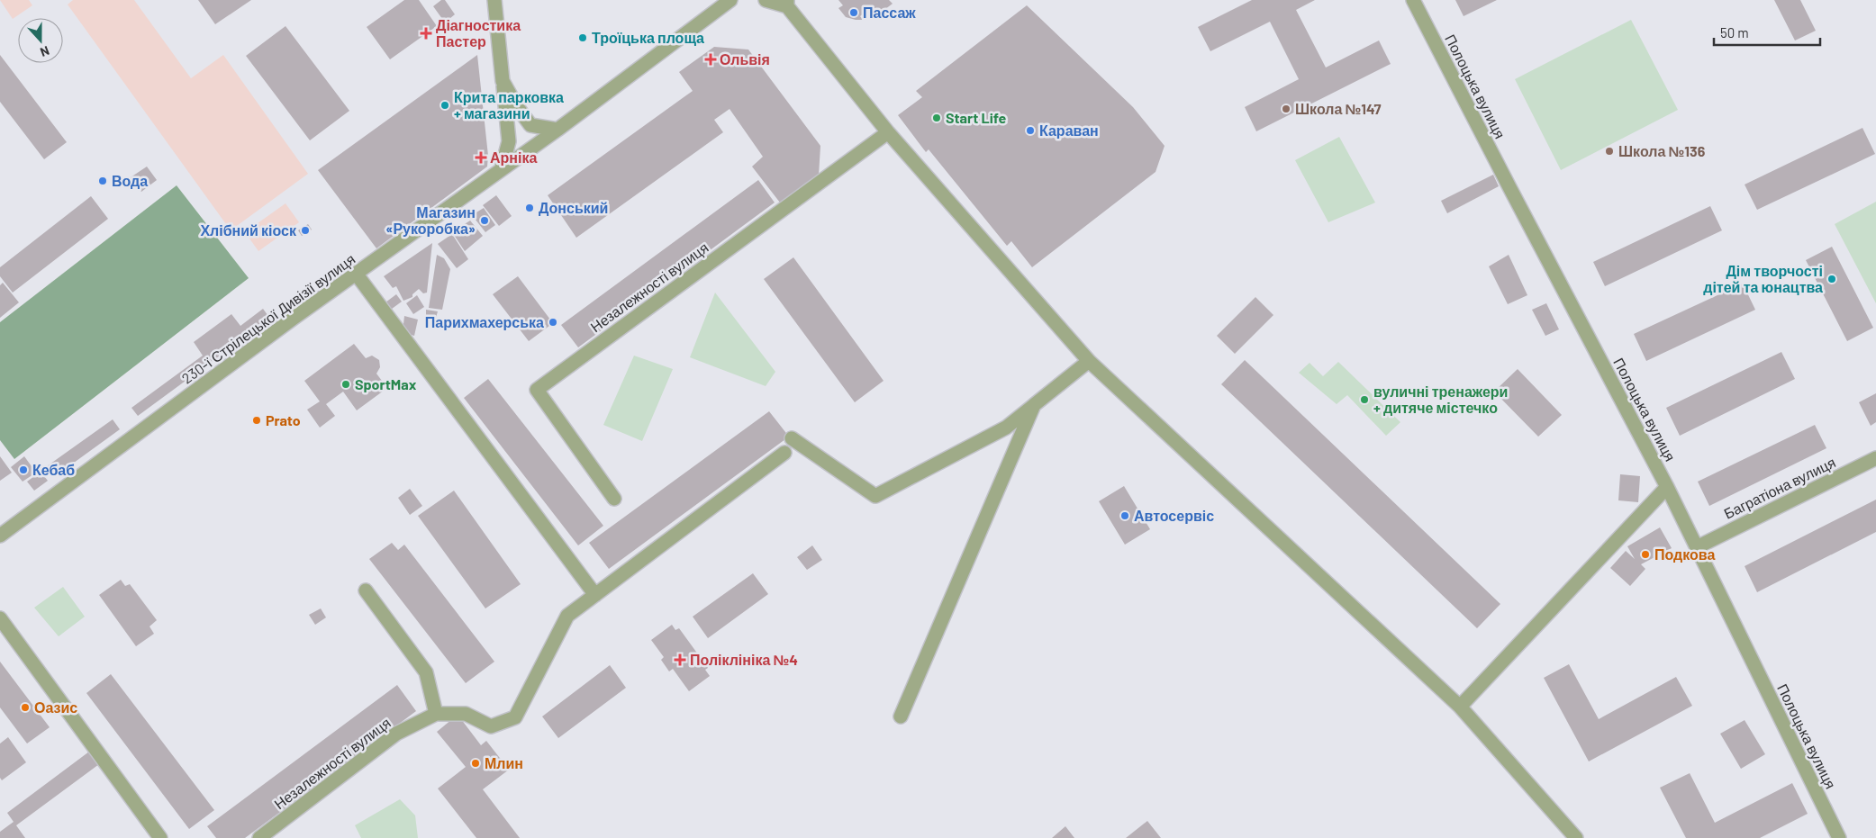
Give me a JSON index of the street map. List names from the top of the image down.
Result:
{
  "streets": {
    "street": [
      "Полоцька вулиця",
      "Незалежності вулиця",
      "230-ї Стрілецької Дивізії вулиця",
      "Багратіона вулиця"
    ]
  },
  "crossings": [
    ["Полоцька вулиця", "Багратіона вулиця"]
  ],
  "places": {
    "other": [
      "Пассаж",
      "Троїцька площа",
      "Крита парковка + магазини",
      "Школа №147",
      "Start Life",
      "Караван",
      "Школа №136",
      "Вода",
      "Донський",
      "Магазин «Рукоробка»",
      "Хлібний кіоск",
      "Дім творчості дітей та юнацтва",
      "Парихмахерська",
      "SportMax",
      "вуличні тренажери + дитяче містечко",
      "Prato",
      "Кебаб",
      "Автосервіс",
      "Подкова",
      "Оазис",
      "Млин"
    ],
    "health": [
      "Діагностика Пастер",
      "Ольвія",
      "Арніка",
      "Поліклініка №4"
    ]
  },
  "scale_bar": "50 m",
  "north": "bottom"
}
